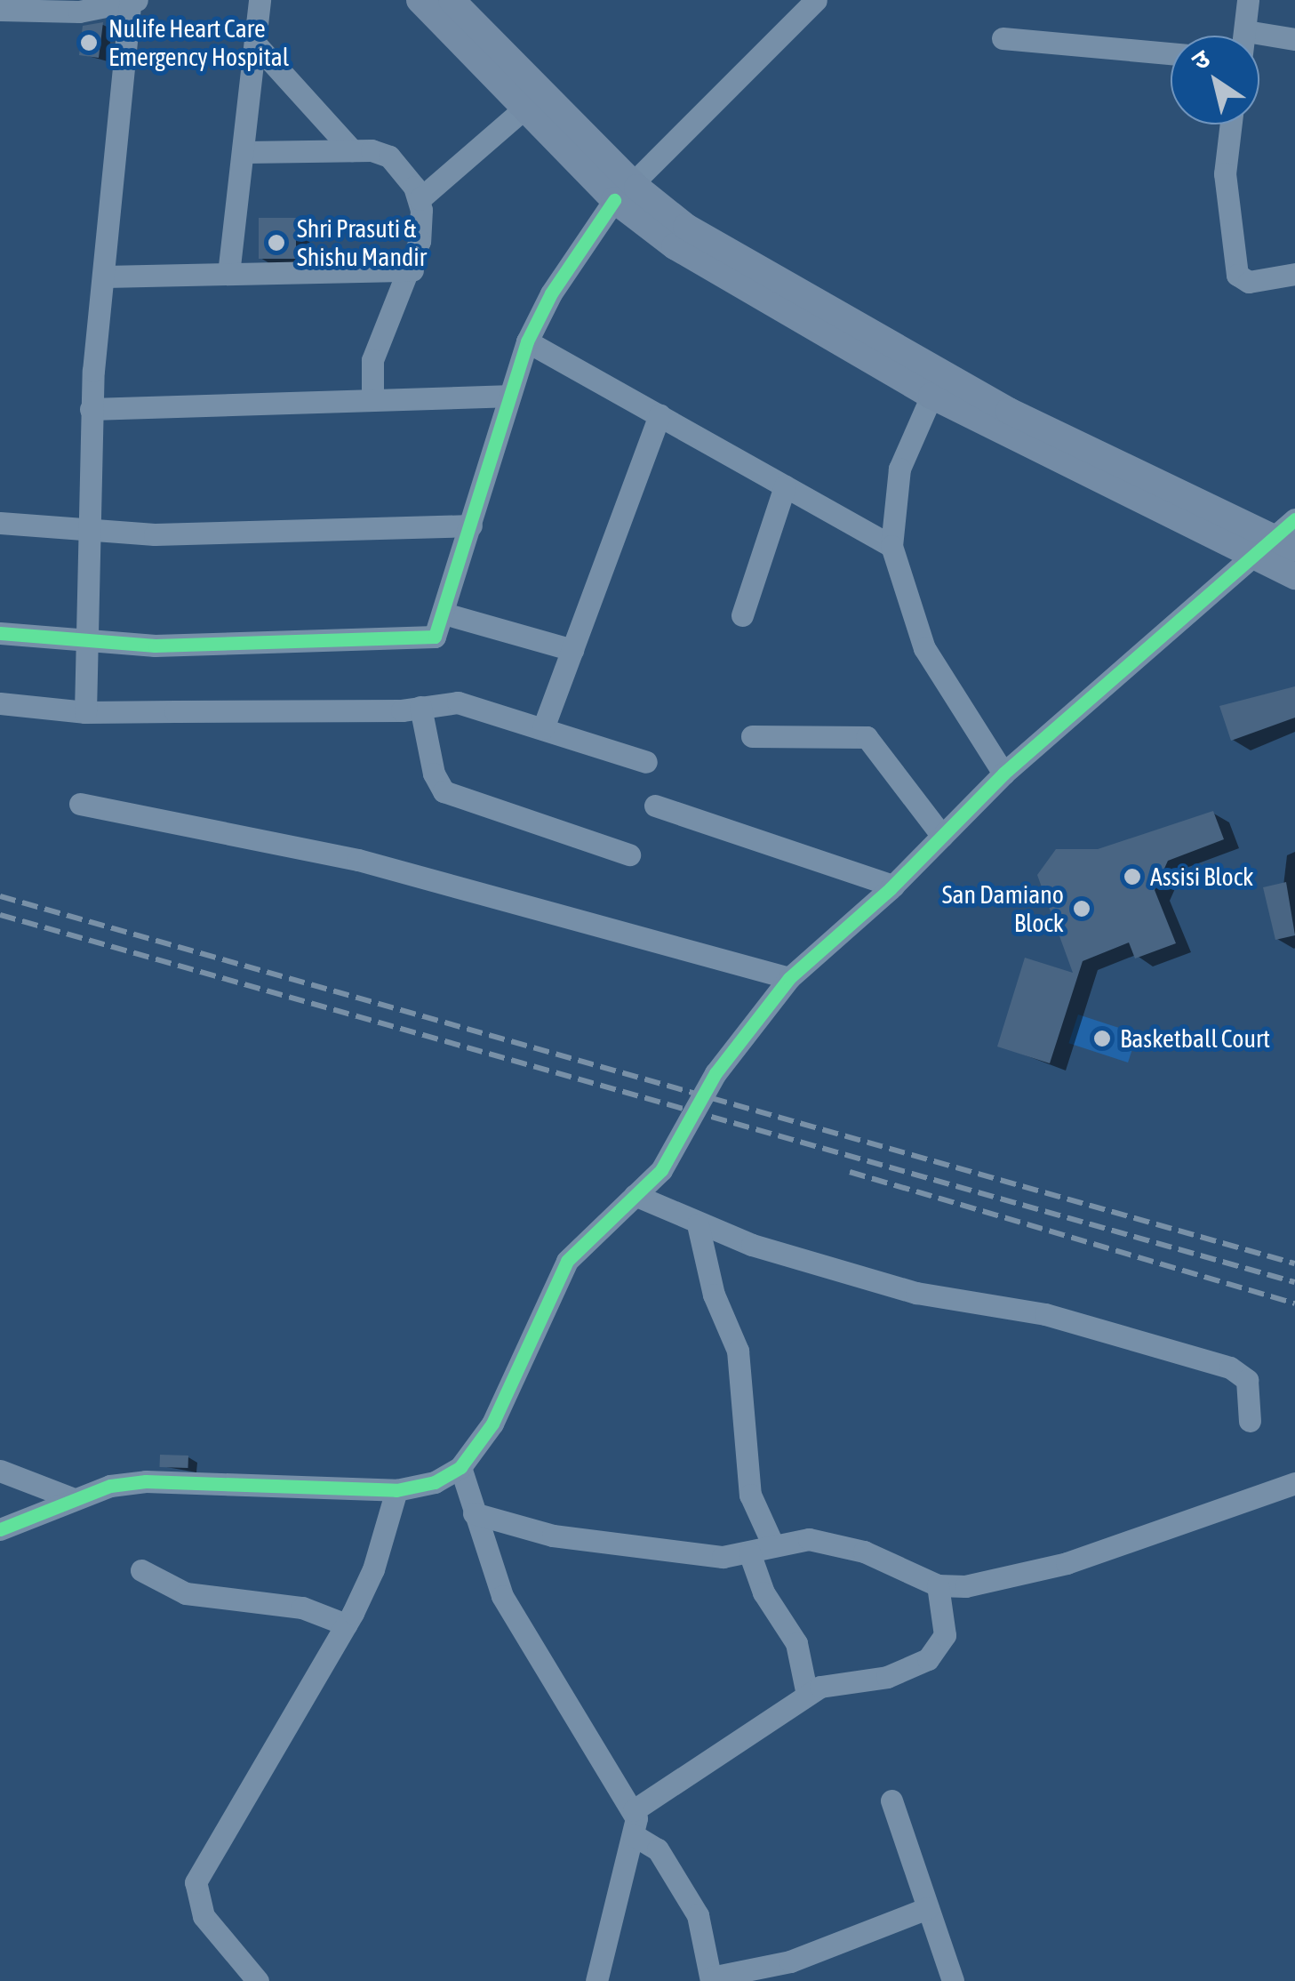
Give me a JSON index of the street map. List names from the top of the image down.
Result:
{
  "places": [
    "Nulife Heart Care Emergency Hospital",
    "Shri Prasuti & Shishu Mandir",
    "Assisi Block",
    "San Damiano Block",
    "Basketball Court"
  ],
  "north": "top left"
}
